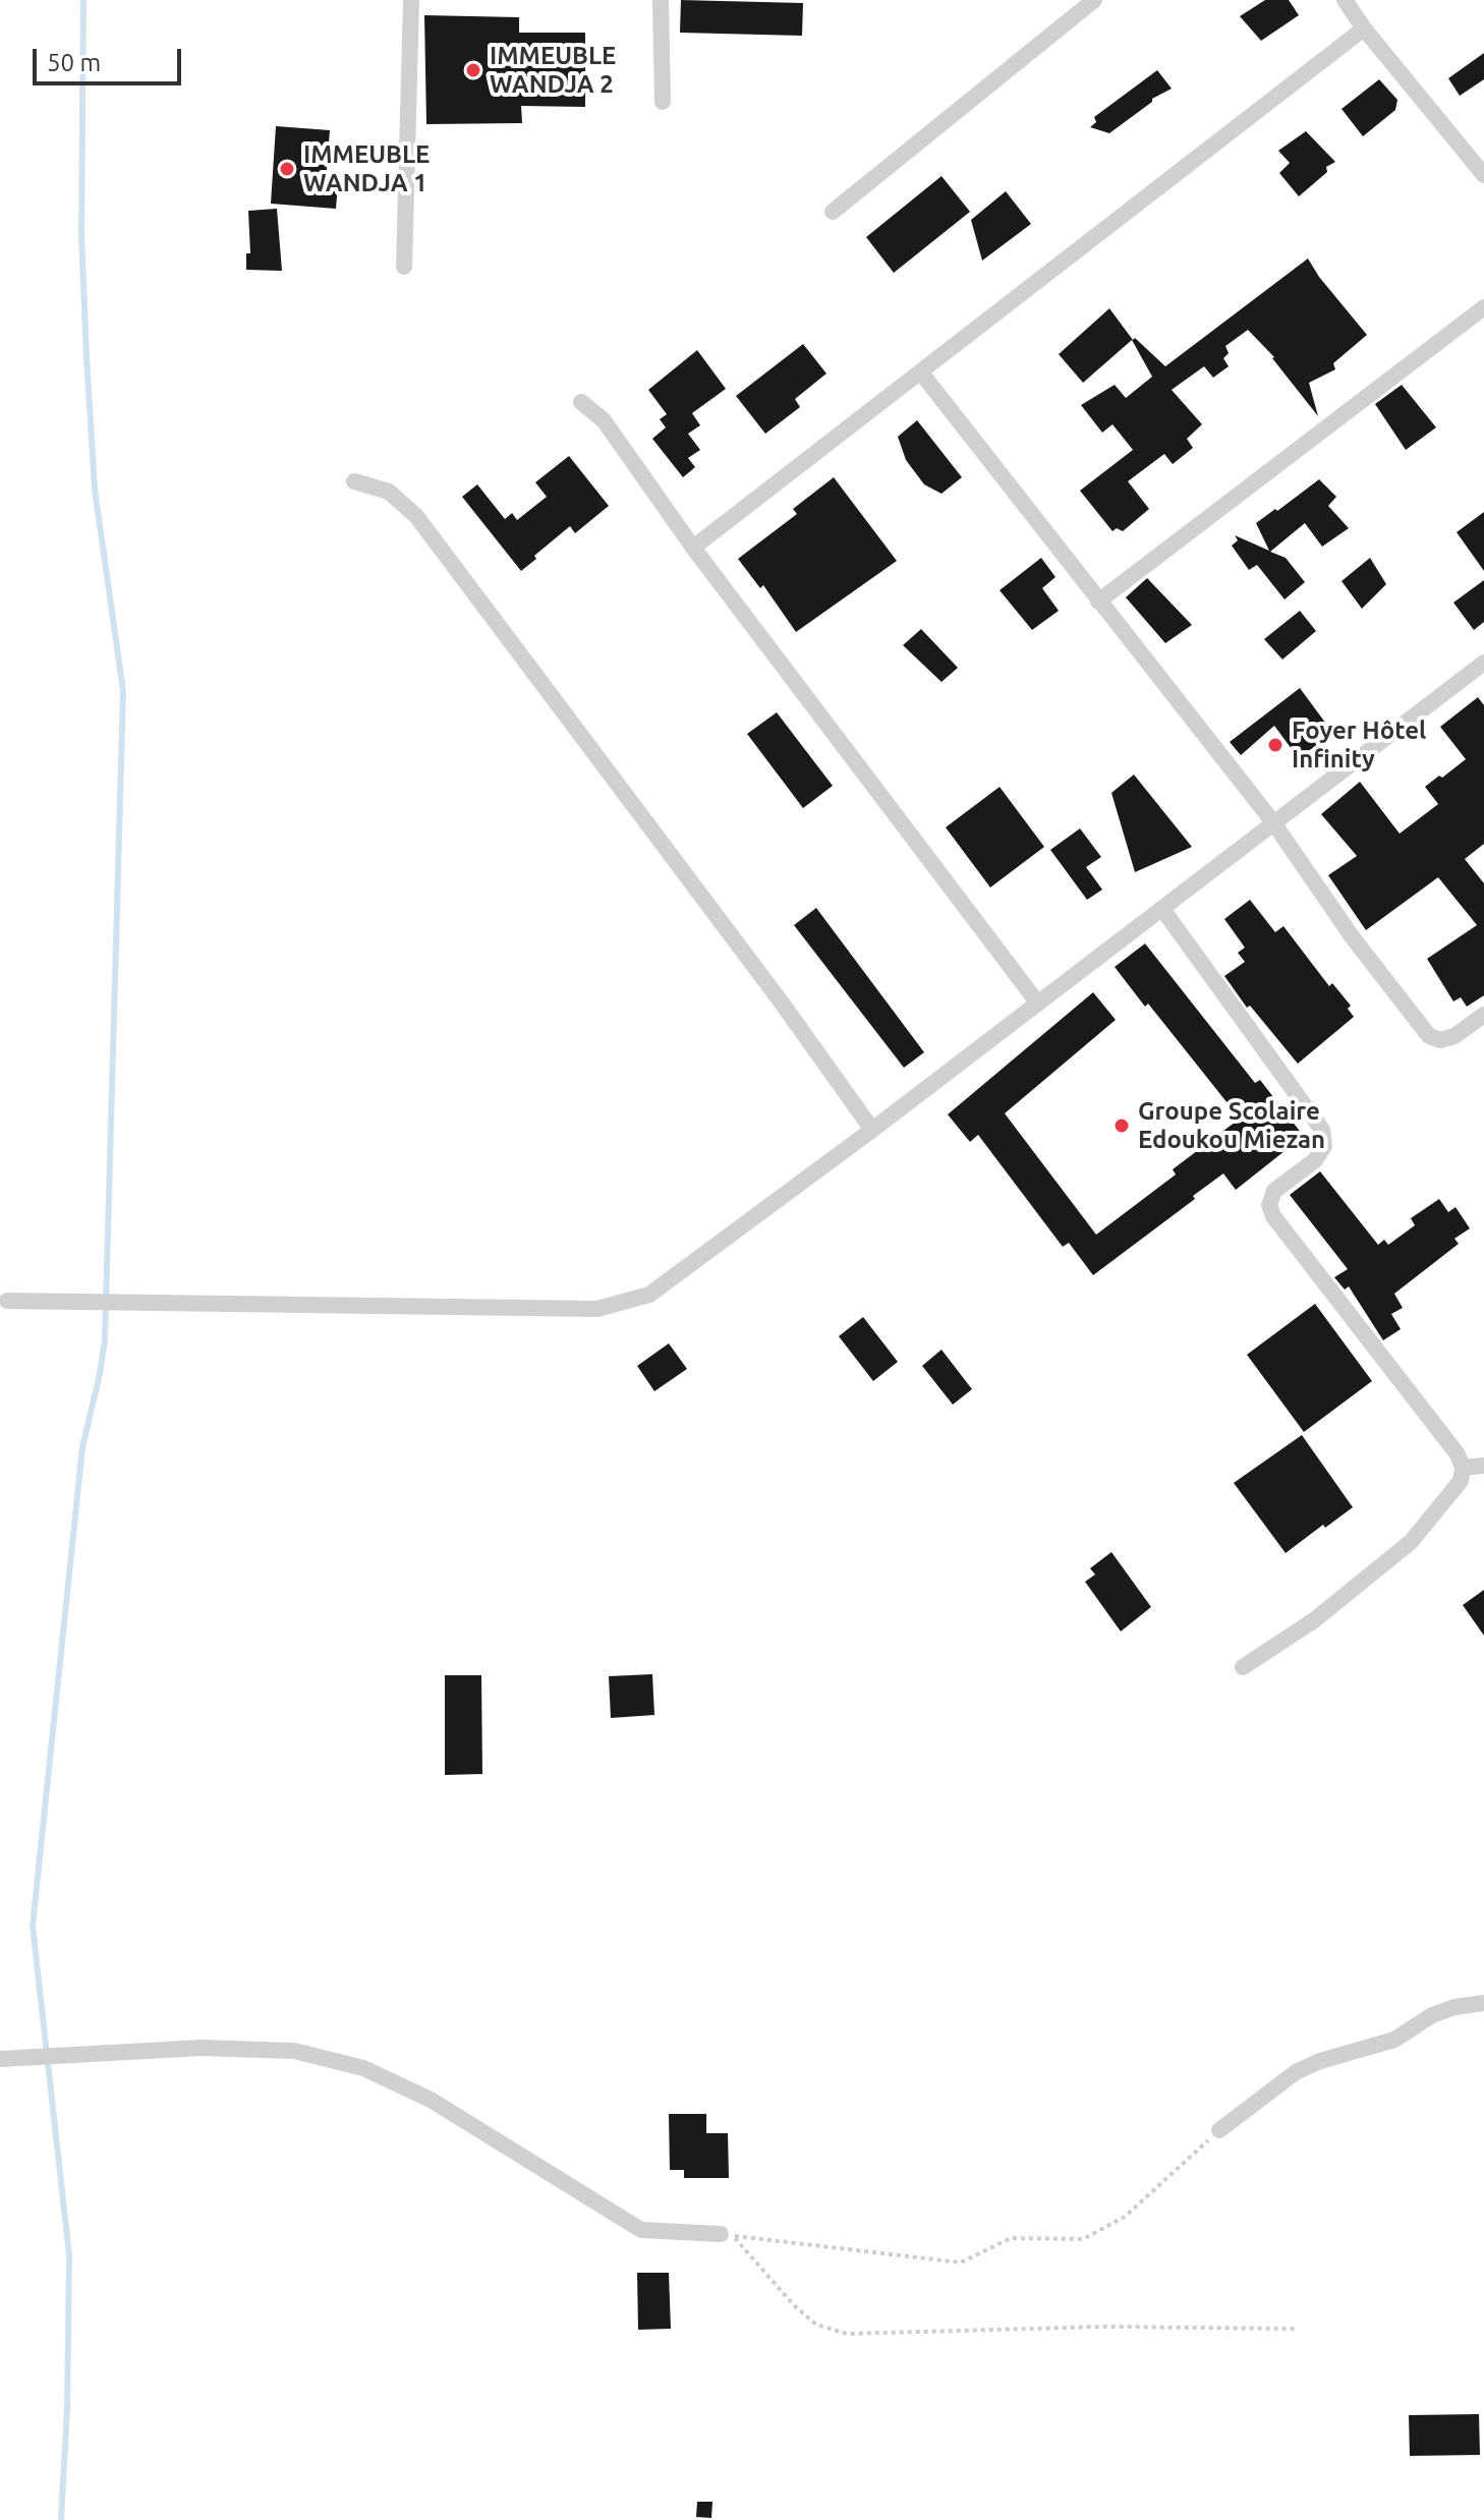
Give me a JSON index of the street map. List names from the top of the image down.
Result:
{
  "places": [
    "IMMEUBLE WANDJA 2",
    "IMMEUBLE WANDJA 1",
    "Foyer Hôtel Infinity",
    "Groupe Scolaire Edoukou Miezan"
  ],
  "scale_bar": "50 m"
}
